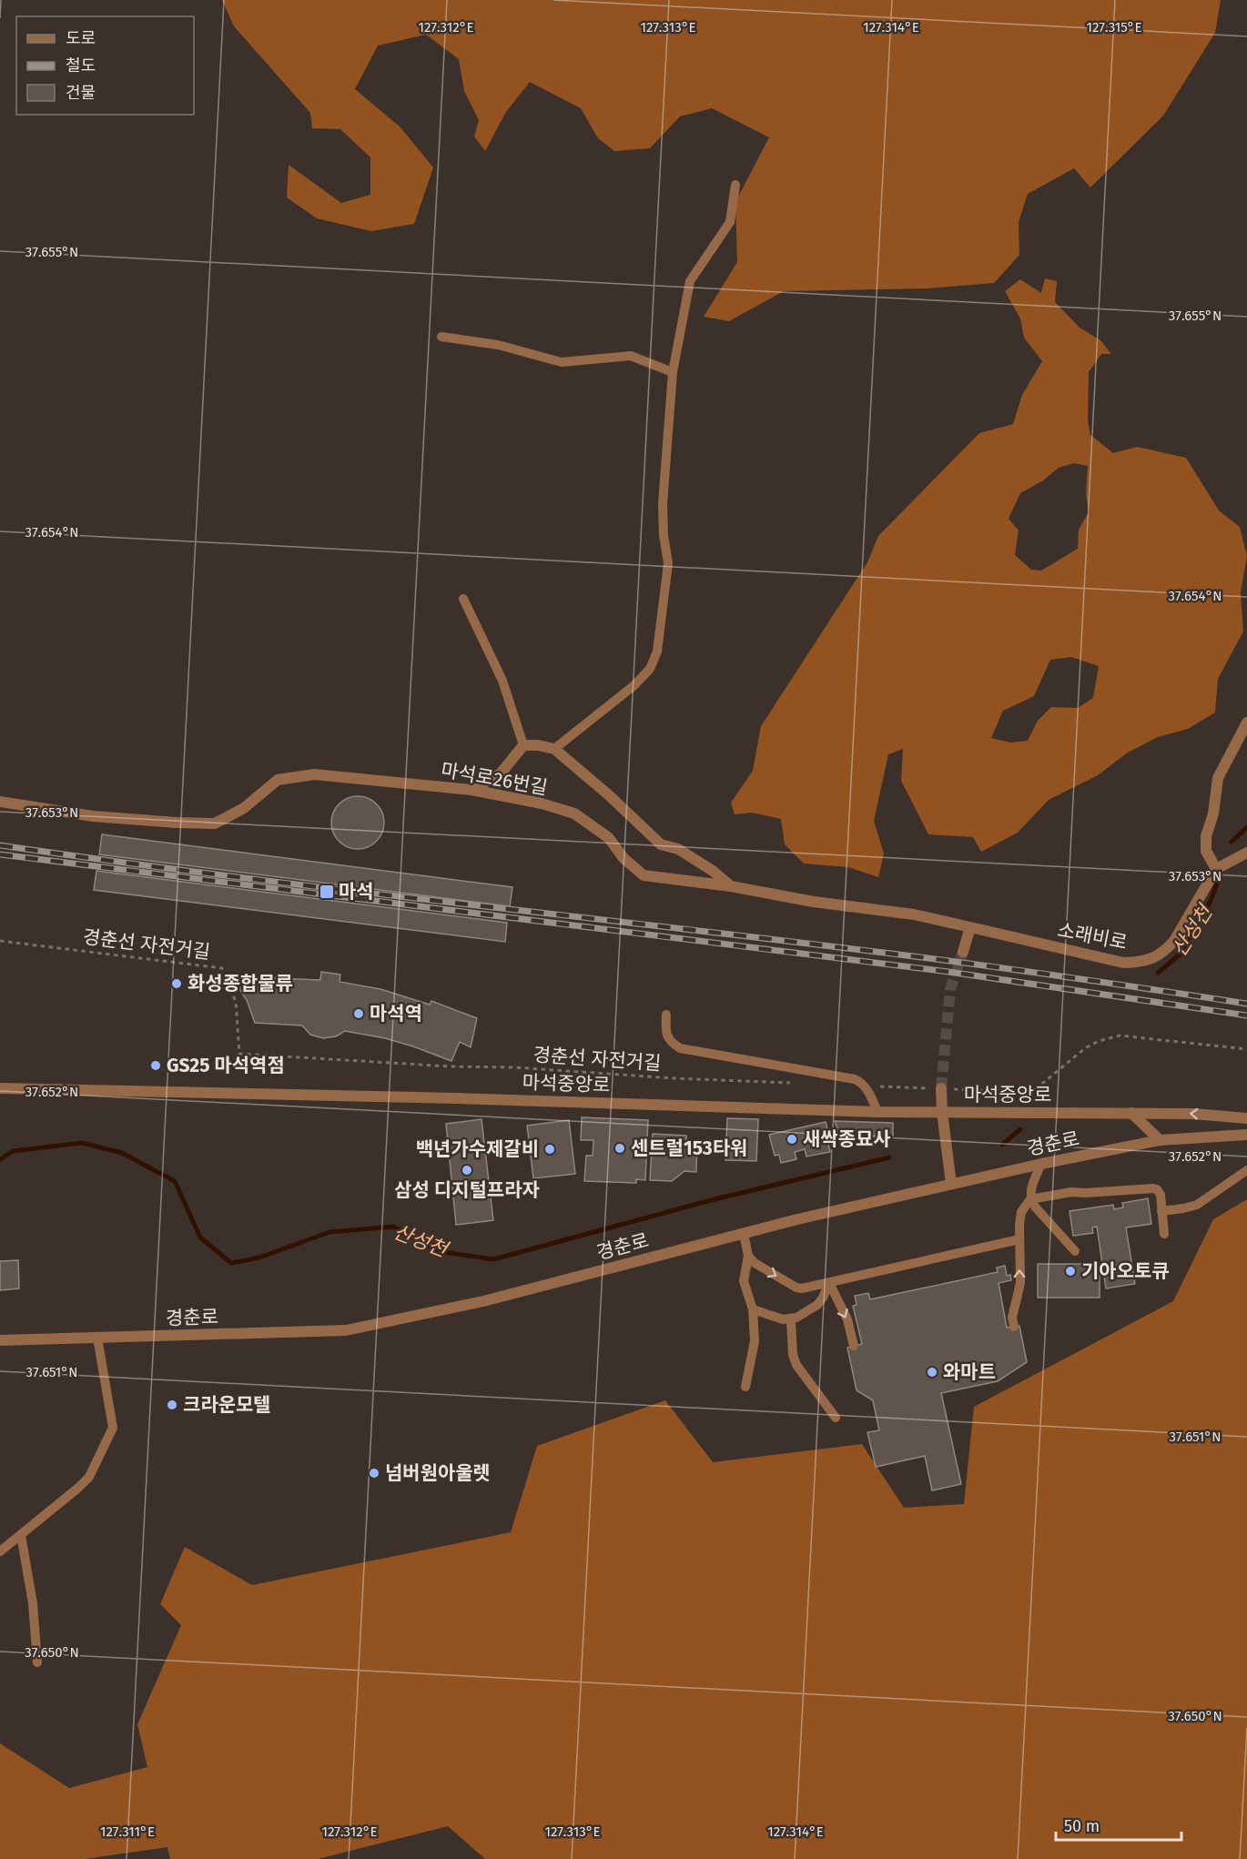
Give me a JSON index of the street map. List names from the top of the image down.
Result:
{
  "streets": {
    "street": [
      "마석로26번길",
      "소래비로",
      "마석중앙로",
      "경춘로"
    ],
    "path": ["경춘선 자전거길"]
  },
  "crossings": [
    ["마석로26번길", "소래비로"]
  ],
  "water": ["산성천"],
  "places": {
    "transit": ["마석"],
    "other": [
      "화성종합물류",
      "마석역",
      "GS25 마석역점",
      "새싹종묘사",
      "센트럴153타워",
      "백년가수제갈비",
      "삼성 디지털프라자",
      "기아오토큐",
      "와마트",
      "크라운모텔",
      "넘버원아울렛"
    ]
  },
  "legend": ["도로", "철도", "건물"],
  "scale_bar": "50 m",
  "coordinates": [
    "127.312°E",
    "127.313°E",
    "127.314°E",
    "127.315°E",
    "37.655°N",
    "37.654°N",
    "37.653°N",
    "37.652°N",
    "37.651°N",
    "37.650°N",
    "127.311°E"
  ]
}
